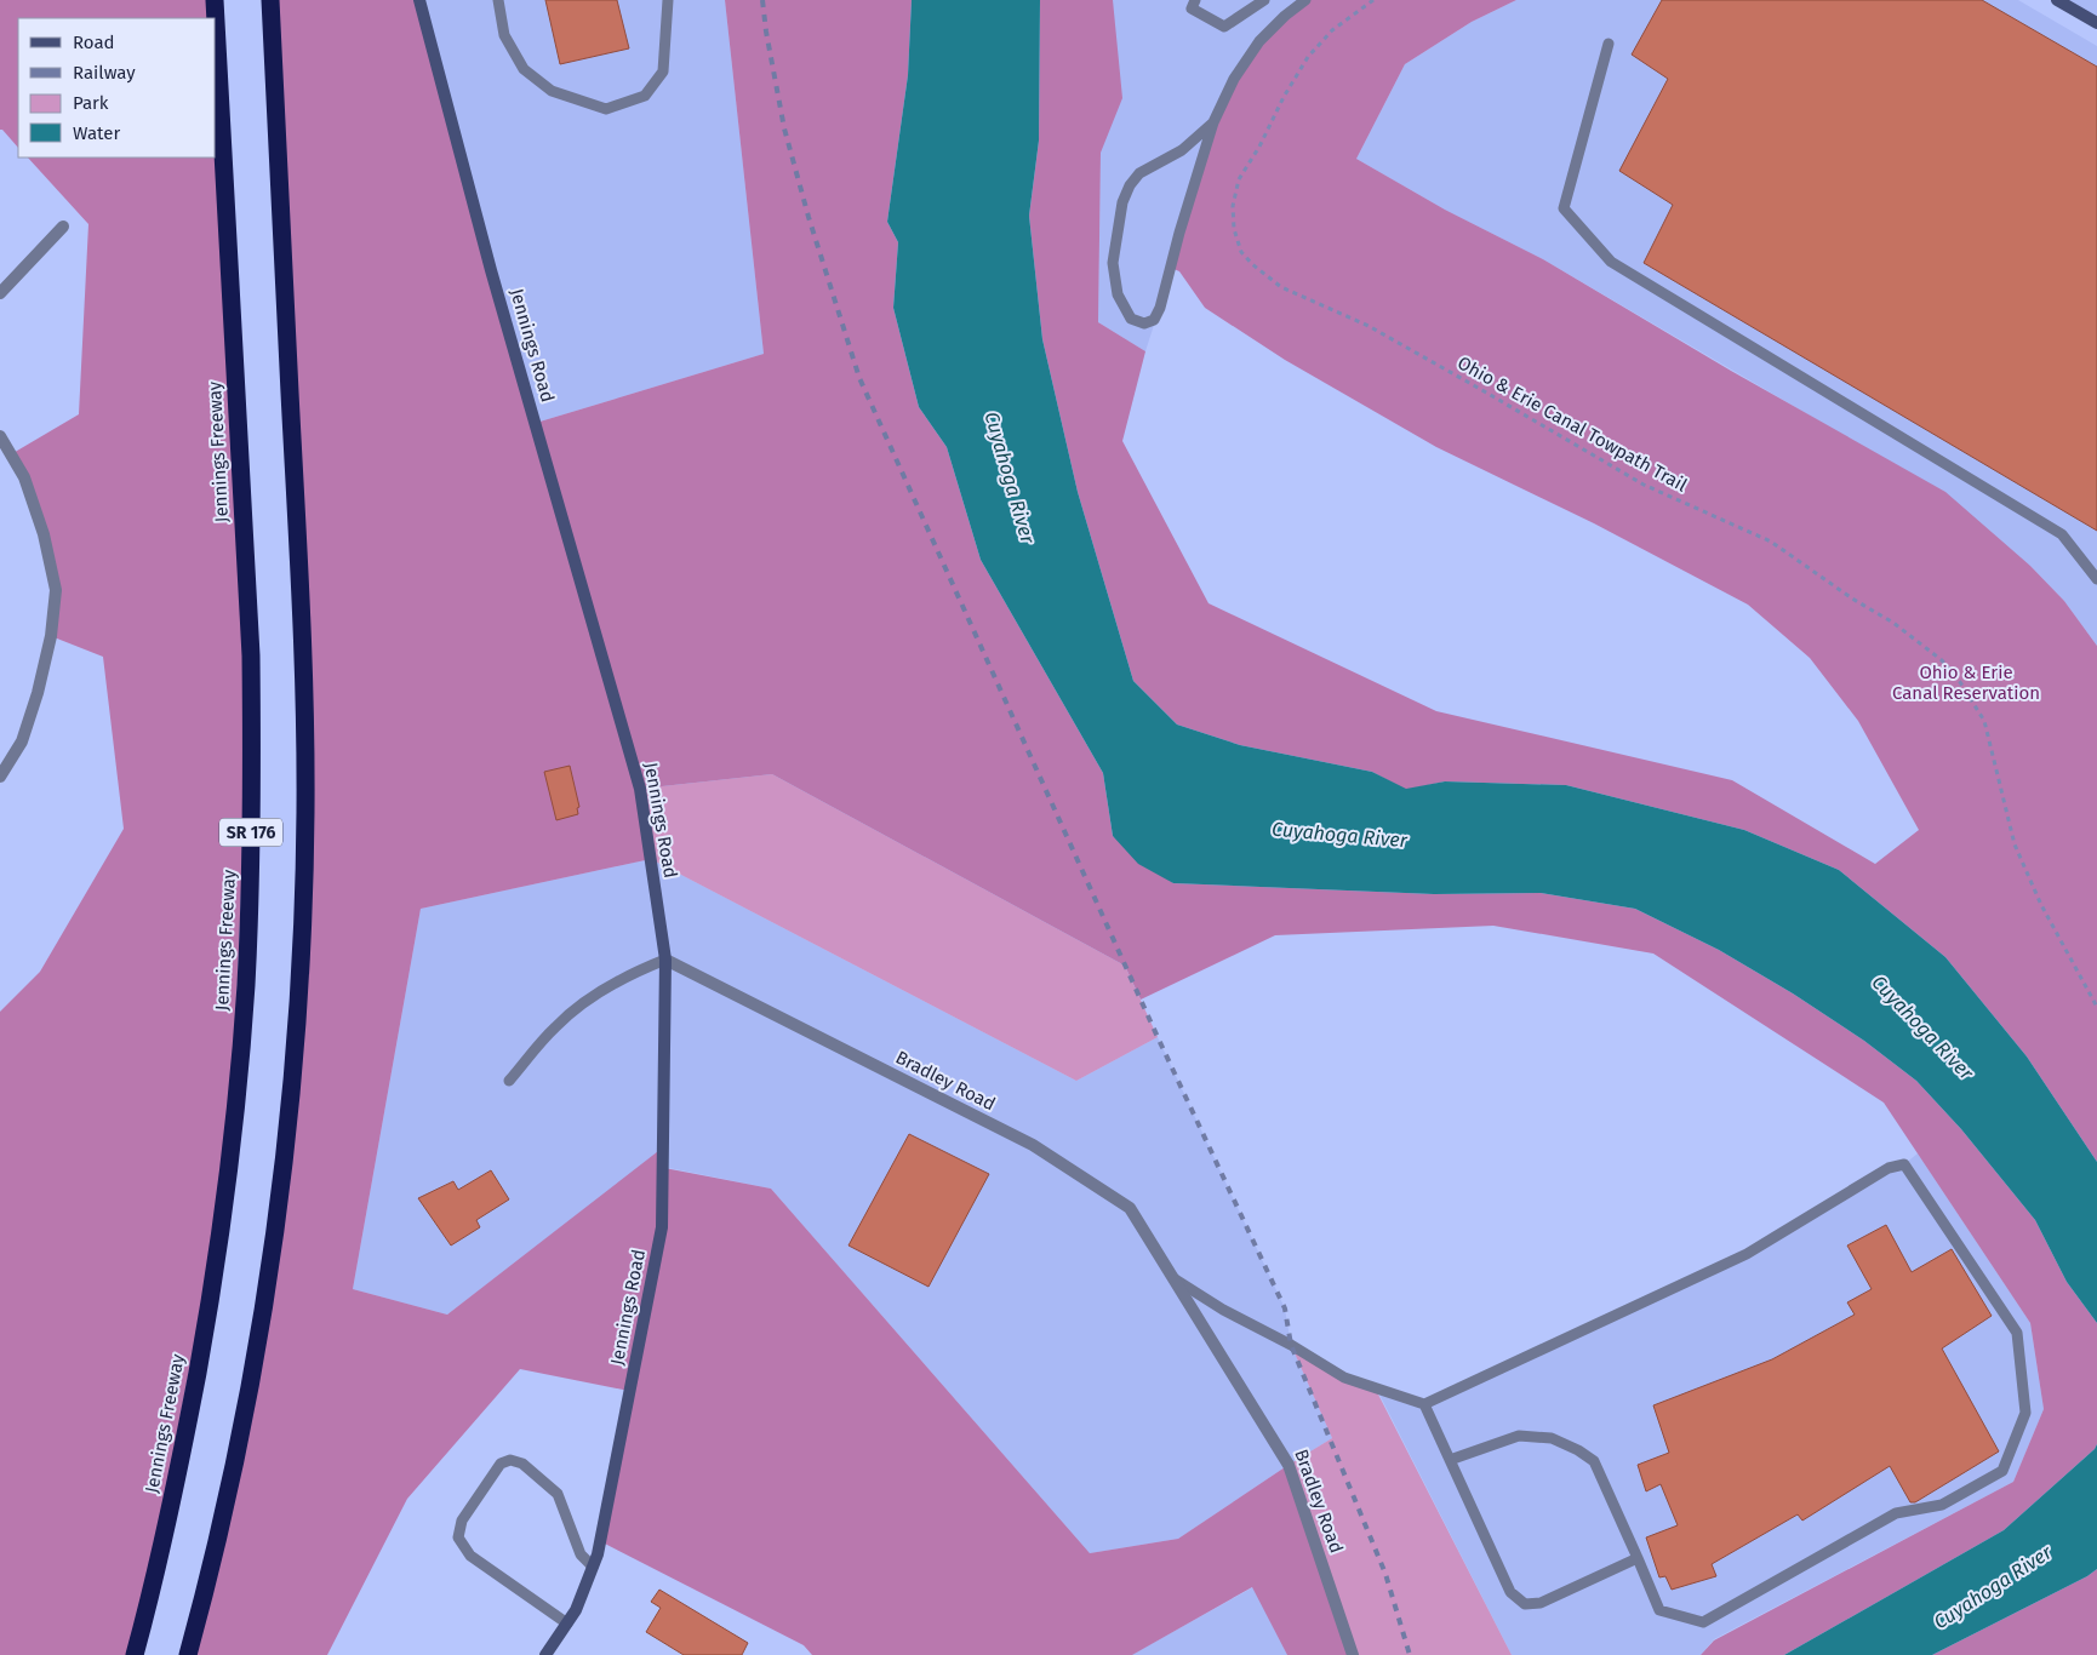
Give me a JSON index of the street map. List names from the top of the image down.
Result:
{
  "streets": {
    "highway": ["Jennings Freeway", "SR 176"],
    "street": ["Jennings Road", "Bradley Road"],
    "path": ["Ohio & Erie Canal Towpath Trail"]
  },
  "crossings": [
    ["Jennings Road", "Bradley Road"]
  ],
  "water": ["Cuyahoga River"],
  "parks": ["Ohio & Erie Canal Reservation"],
  "legend": [
    "Road",
    "Railway",
    "Park",
    "Water"
  ]
}
